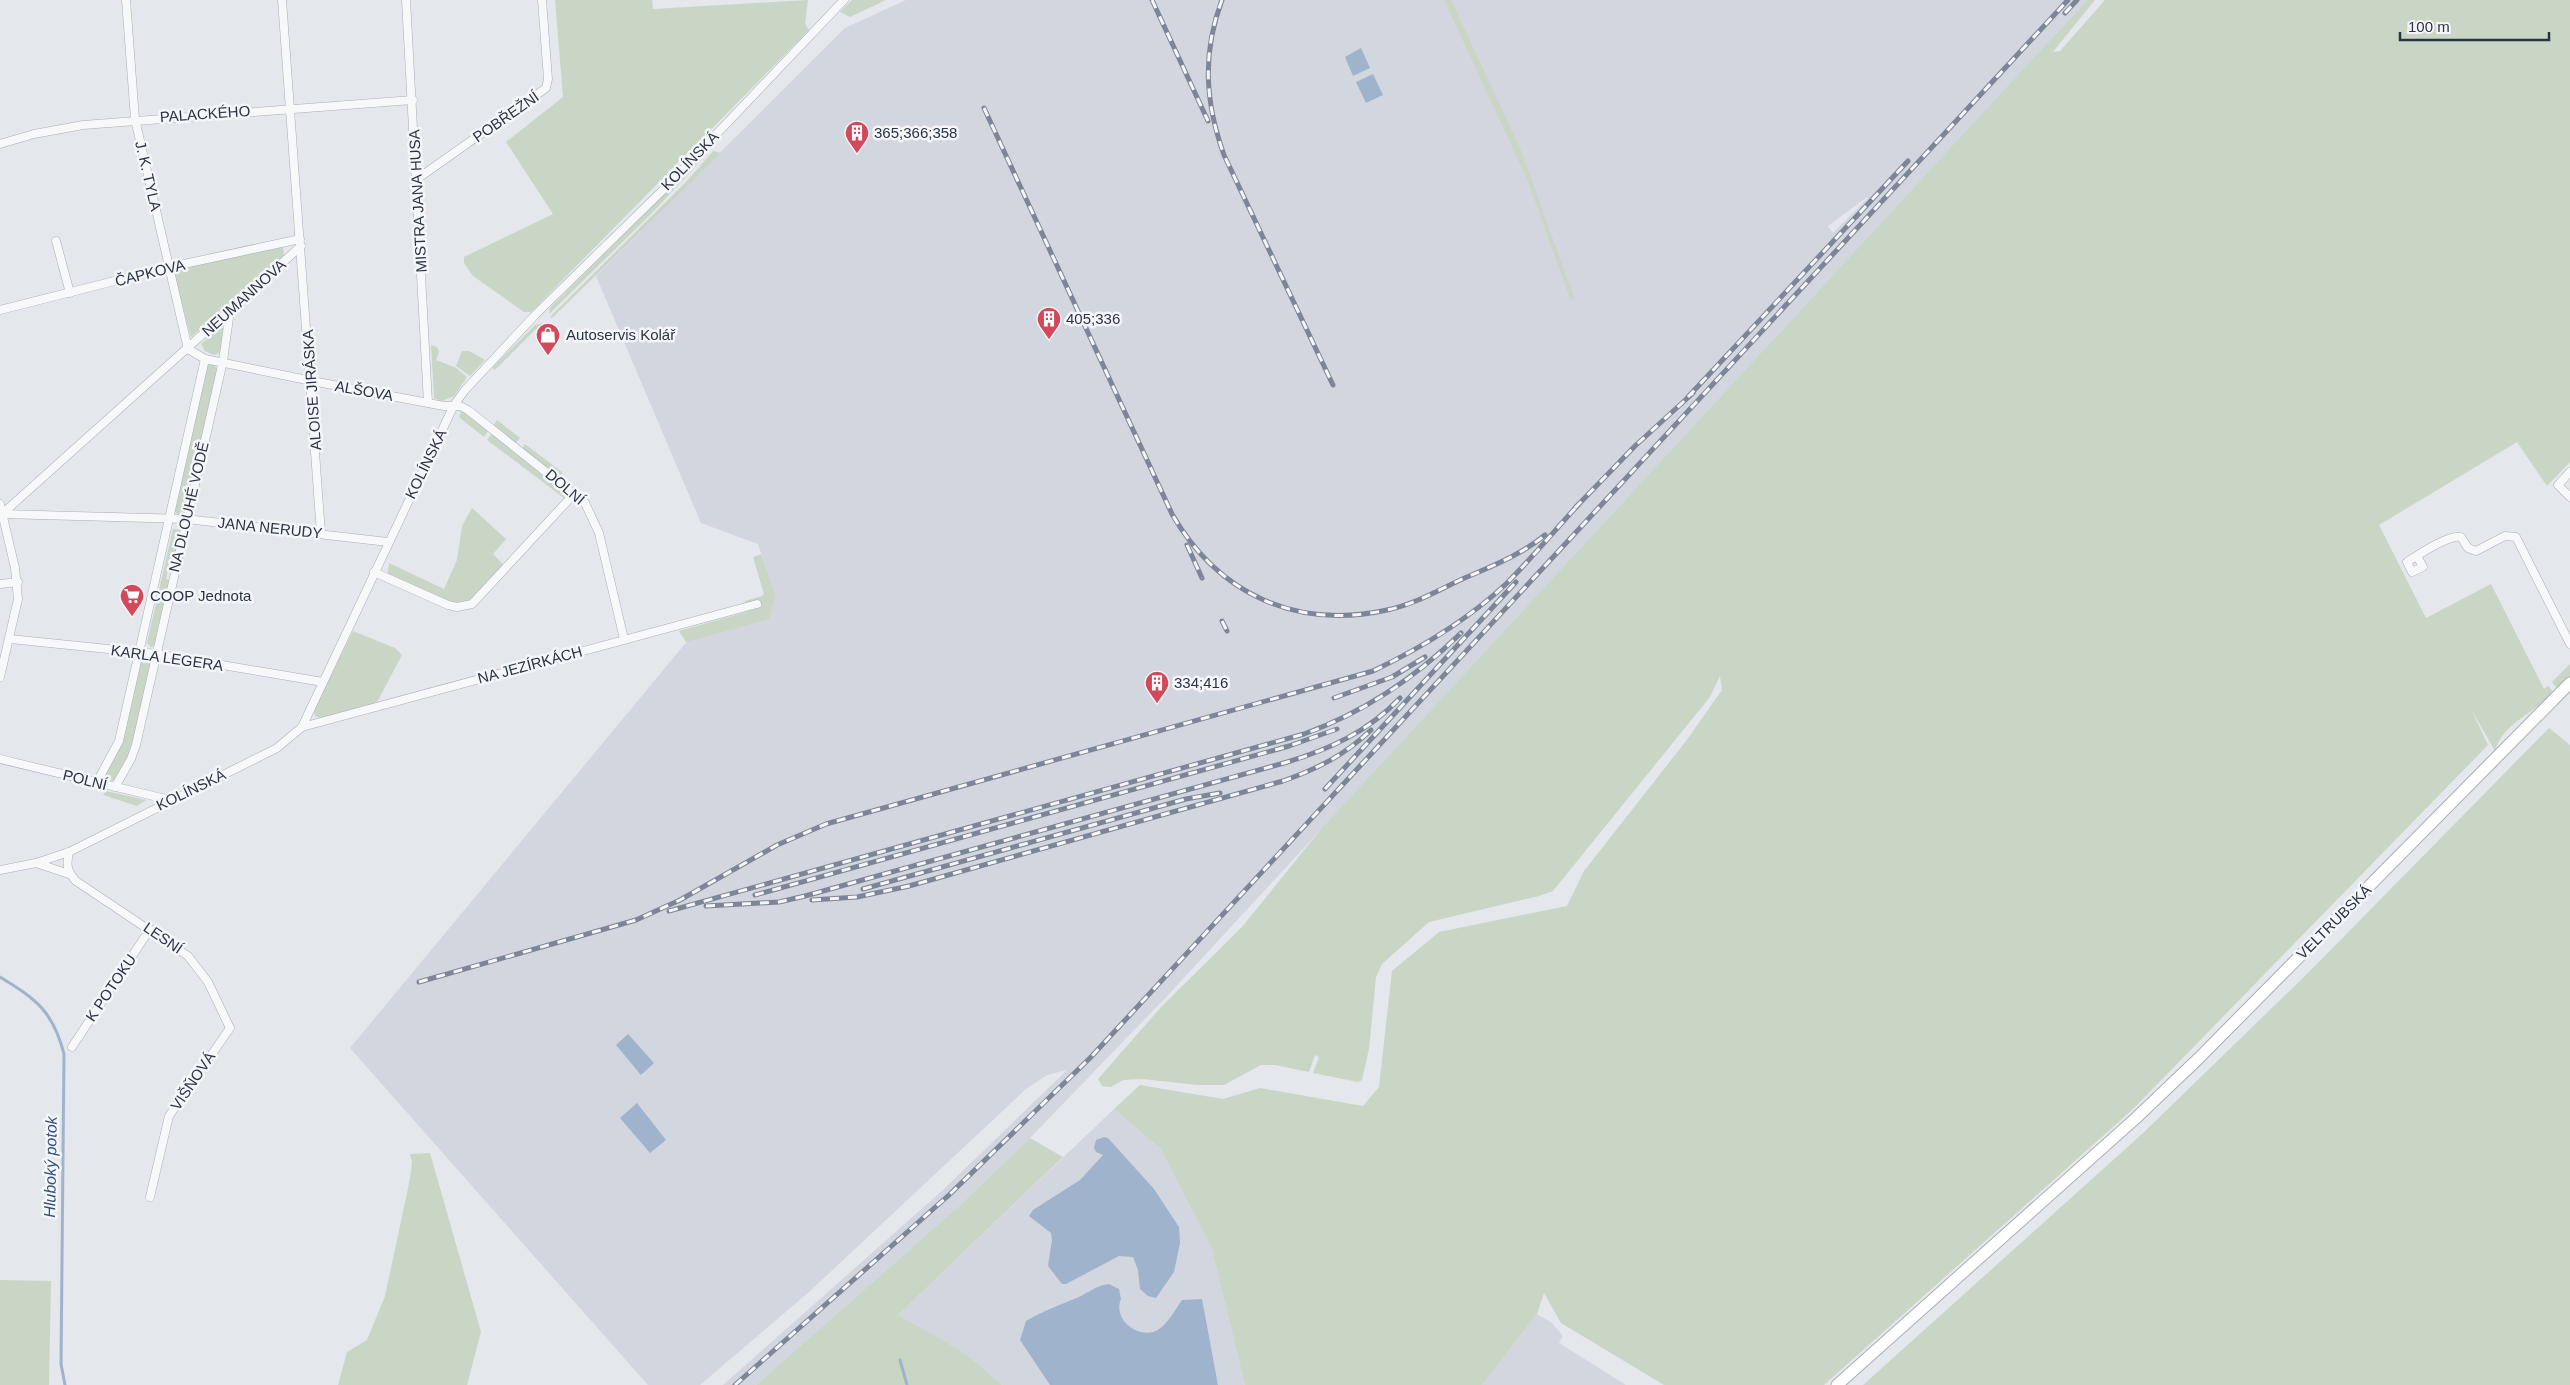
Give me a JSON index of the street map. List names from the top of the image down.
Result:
{
  "streets": {
    "street": [
      "PALACKÉHO",
      "POBŘEŽNÍ",
      "KOLÍNSKÁ",
      "J. K. TYLA",
      "MISTRA JANA HUSA",
      "ČAPKOVA",
      "NEUMANNOVA",
      "ALOISE JIRÁSKA",
      "ALŠOVA",
      "DOLNÍ",
      "NA DLOUHÉ VODĚ",
      "JANA NERUDY",
      "KARLA LEGERA",
      "NA JEZÍRKÁCH",
      "POLNÍ",
      "VELTRUBSKÁ",
      "LESNÍ",
      "K POTOKU",
      "VIŠŇOVÁ"
    ]
  },
  "crossings": [
    ["PALACKÉHO", "J. K. TYLA"],
    ["PALACKÉHO", "MISTRA JANA HUSA"],
    ["POBŘEŽNÍ", "MISTRA JANA HUSA"],
    ["KOLÍNSKÁ", "ALŠOVA"],
    ["KOLÍNSKÁ", "DOLNÍ"],
    ["KOLÍNSKÁ", "JANA NERUDY"],
    ["KOLÍNSKÁ", "KARLA LEGERA"],
    ["KOLÍNSKÁ", "NA JEZÍRKÁCH"],
    ["KOLÍNSKÁ", "POLNÍ"],
    ["KOLÍNSKÁ", "LESNÍ"],
    ["J. K. TYLA", "ČAPKOVA"],
    ["J. K. TYLA", "NEUMANNOVA"],
    ["J. K. TYLA", "ALŠOVA"],
    ["MISTRA JANA HUSA", "ALŠOVA"],
    ["ČAPKOVA", "NEUMANNOVA"],
    ["ČAPKOVA", "ALOISE JIRÁSKA"],
    ["NEUMANNOVA", "ALOISE JIRÁSKA"],
    ["NEUMANNOVA", "ALŠOVA"],
    ["NEUMANNOVA", "NA DLOUHÉ VODĚ"],
    ["NEUMANNOVA", "JANA NERUDY"],
    ["ALOISE JIRÁSKA", "ALŠOVA"],
    ["ALOISE JIRÁSKA", "JANA NERUDY"],
    ["ALŠOVA", "DOLNÍ"],
    ["ALŠOVA", "NA DLOUHÉ VODĚ"],
    ["DOLNÍ", "NA JEZÍRKÁCH"],
    ["NA DLOUHÉ VODĚ", "JANA NERUDY"],
    ["NA DLOUHÉ VODĚ", "KARLA LEGERA"],
    ["NA DLOUHÉ VODĚ", "POLNÍ"],
    ["LESNÍ", "K POTOKU"],
    ["LESNÍ", "VIŠŇOVÁ"]
  ],
  "water": ["Hluboký potok"],
  "places": {
    "building": ["365;366;358", "405;336", "334;416"],
    "shop": ["Autoservis Kolář"],
    "supermarket": ["COOP Jednota"]
  },
  "scale_bar": "100 m"
}
